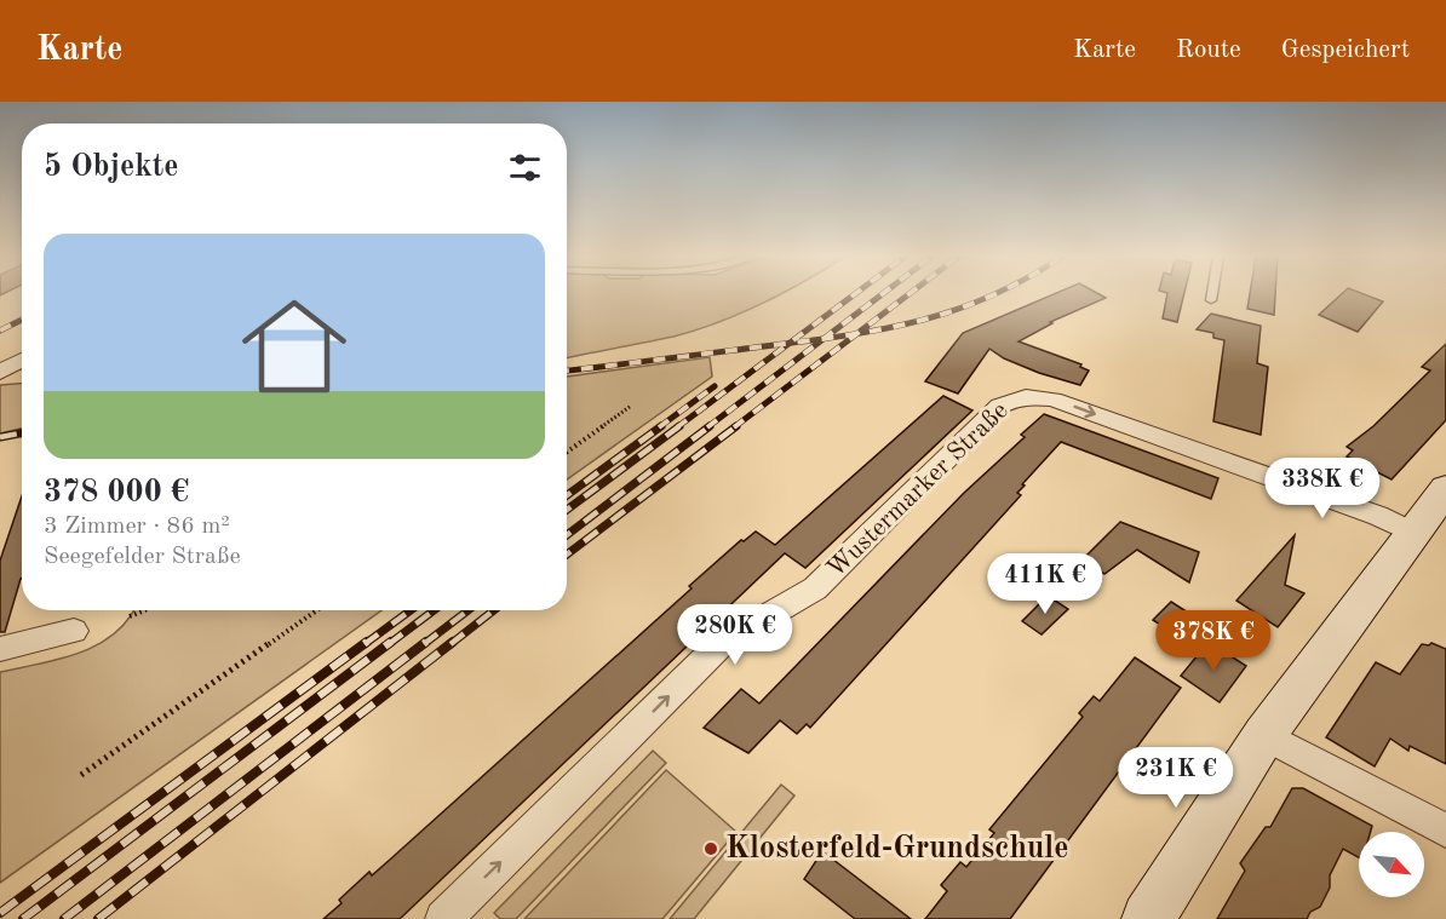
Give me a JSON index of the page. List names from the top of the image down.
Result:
{
  "streets": {
    "street": ["Wustermarker Straße"]
  },
  "one_way": ["Wustermarker Straße"],
  "places": ["Klosterfeld-Grundschule"],
  "north": "bottom right",
  "page": {
    "header": "Karte",
    "nav": ["Karte", "Route", "Gespeichert"],
    "heading": "5 Objekte",
    "list": [
      {
        "name": "378 000 €",
        "note": "3 Zimmer · 86 m² · Seegefelder Straße"
      }
    ],
    "price": [
      "338K €",
      "411K €",
      "280K €",
      "378K €",
      "231K €"
    ]
  }
}
